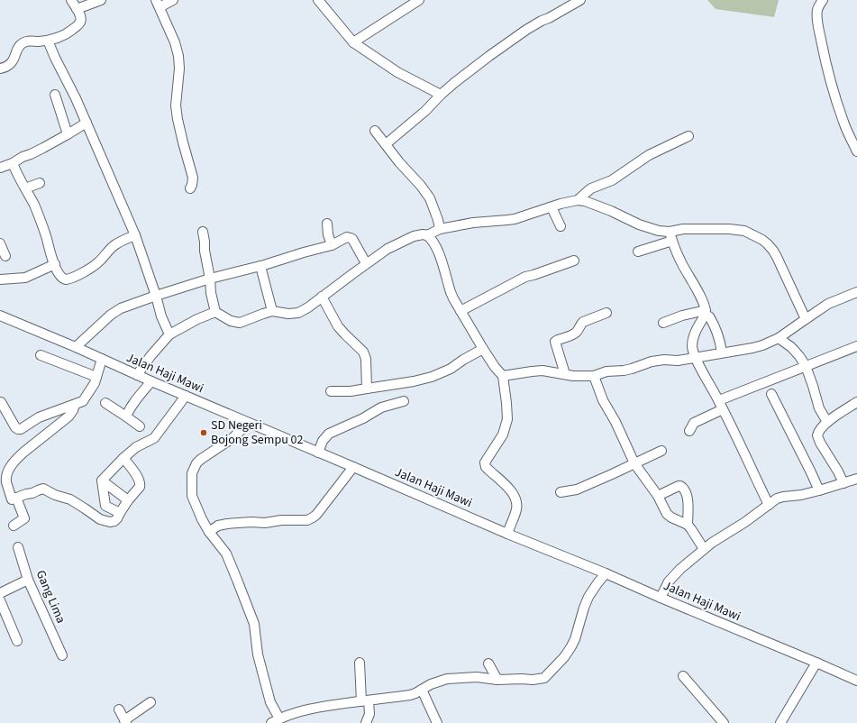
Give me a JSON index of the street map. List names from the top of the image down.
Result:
{
  "streets": {
    "street": ["Jalan Haji Mawi", "Gang Lima"]
  },
  "places": ["SD Negeri Bojong Sempu 02"]
}
